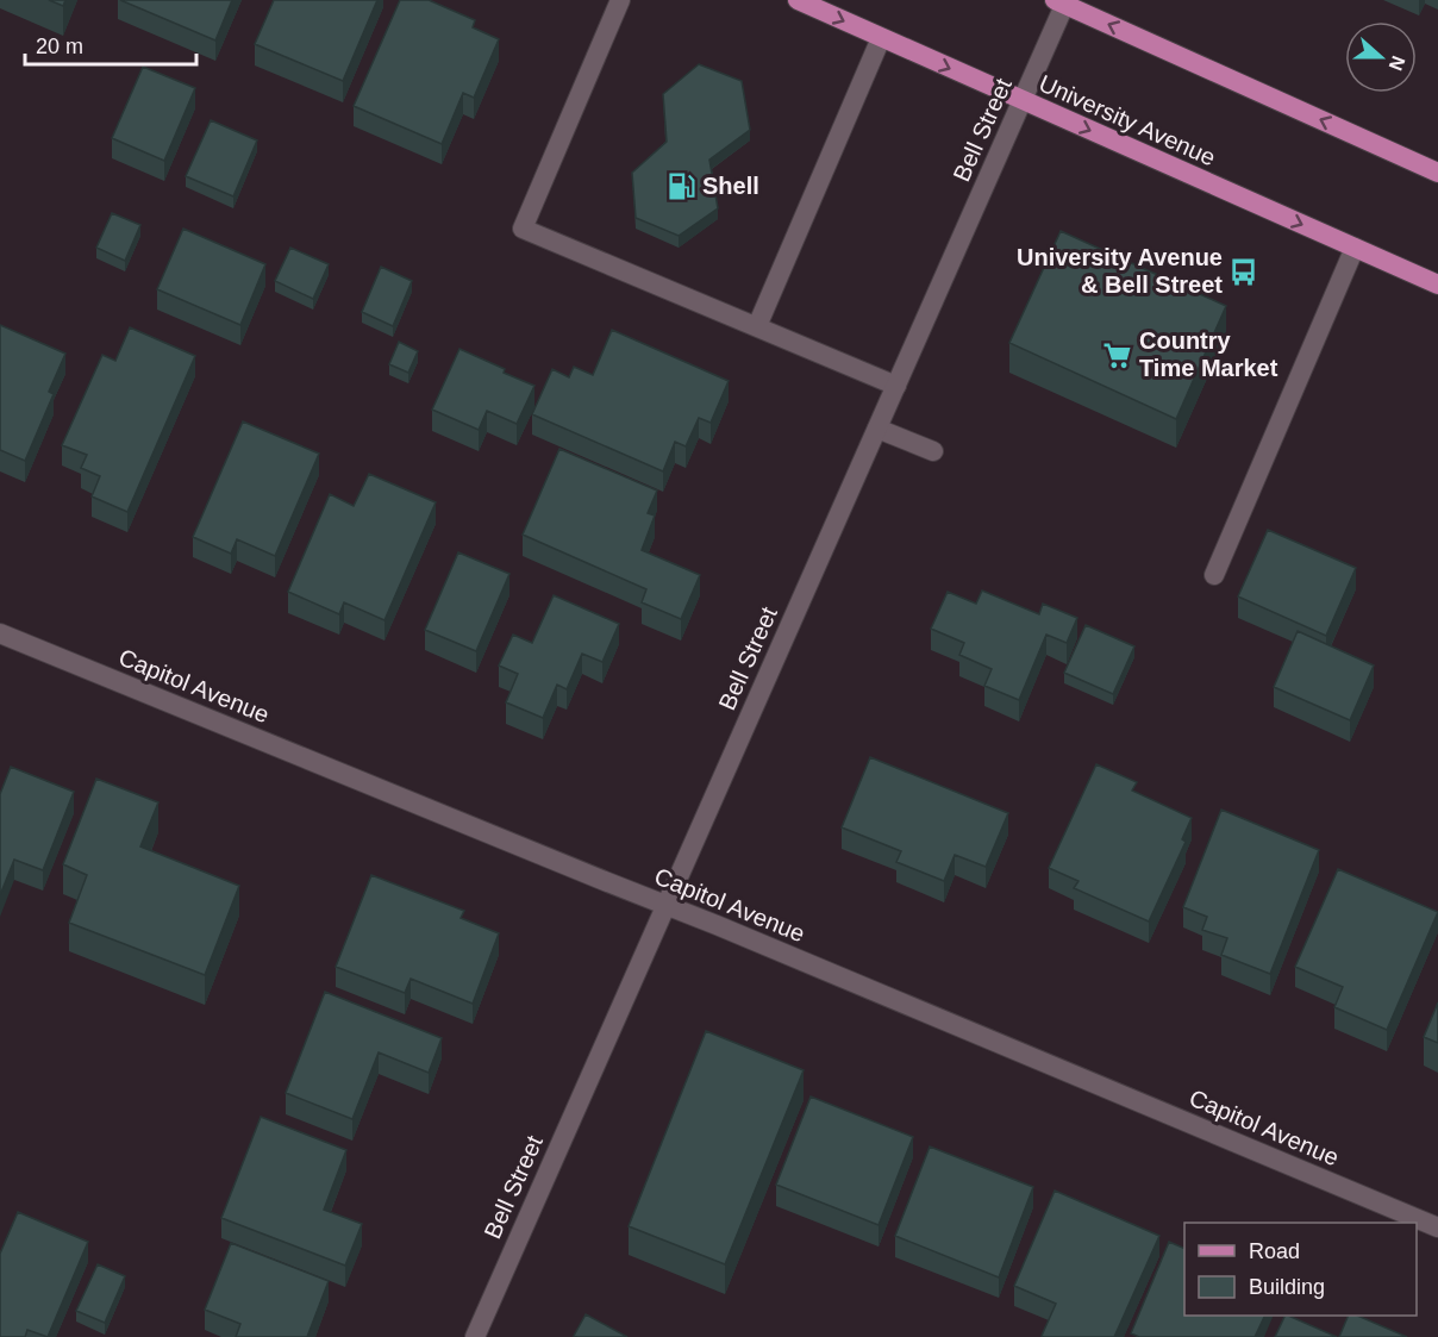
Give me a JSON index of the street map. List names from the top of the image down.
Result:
{
  "streets": {
    "main road": ["University Avenue"],
    "street": ["Bell Street", "Capitol Avenue"]
  },
  "crossings": [
    ["University Avenue", "Bell Street"],
    ["Bell Street", "Capitol Avenue"]
  ],
  "places": {
    "fuel station": ["Shell"],
    "bus stop": ["University Avenue & Bell Street"],
    "supermarket": ["Country Time Market"]
  },
  "legend": ["Road", "Building"],
  "scale_bar": "20 m",
  "north": "right"
}
